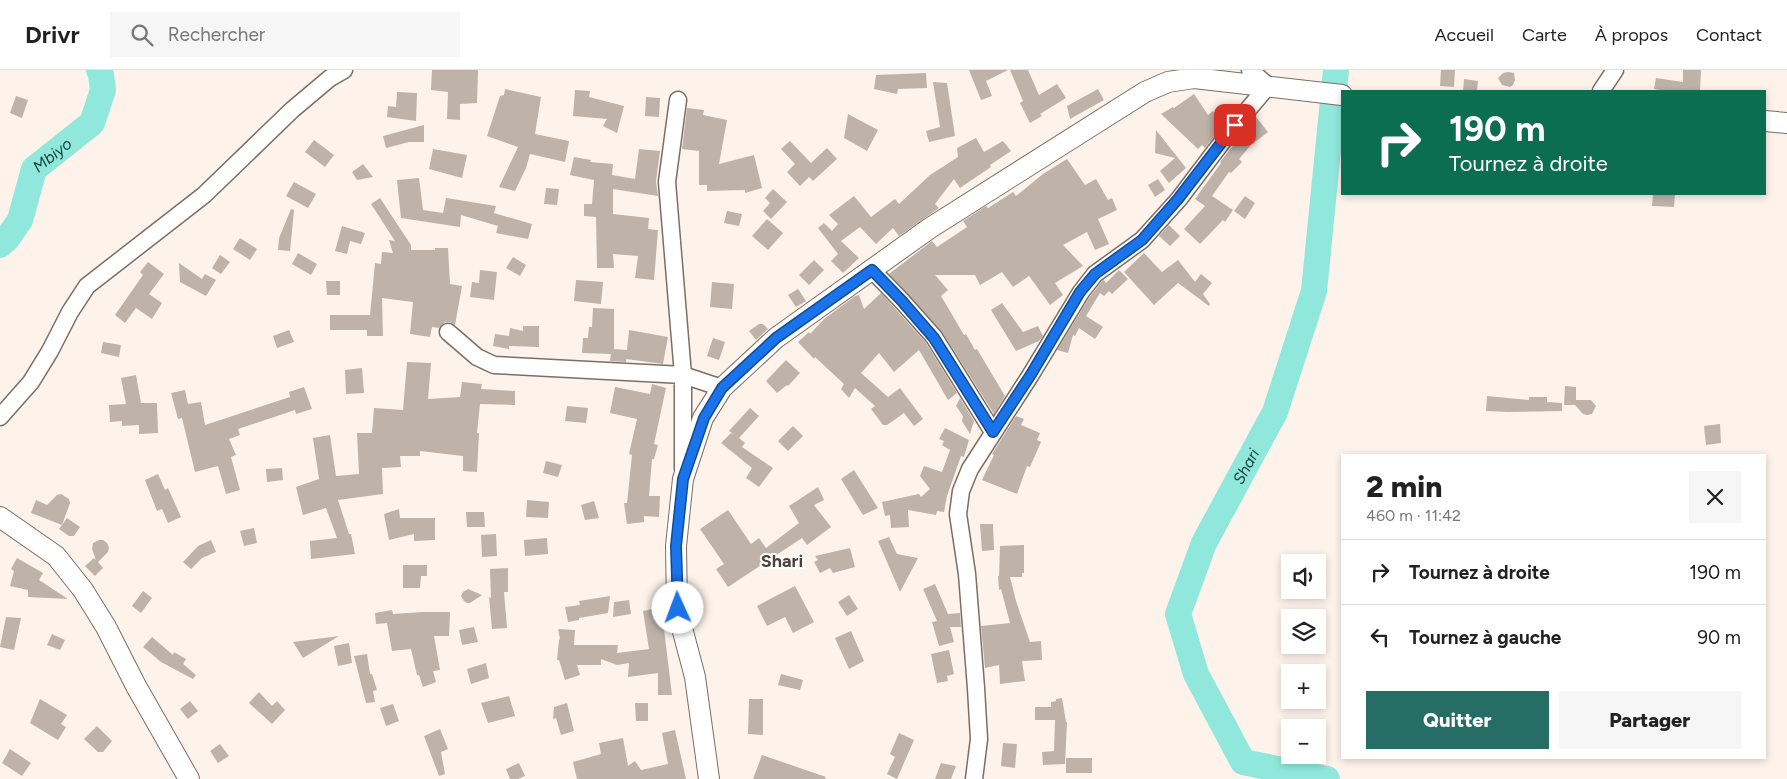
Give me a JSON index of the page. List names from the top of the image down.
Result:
{
  "districts": ["Shari"],
  "water": ["Mbiyo", "Shari"],
  "page": {
    "header": "Drivr",
    "search": "Rechercher",
    "nav": [
      "Accueil",
      "Carte",
      "À propos",
      "Contact"
    ],
    "turn": ["190 m", "Tournez à droite"],
    "heading": ["2 min", "460 m · 11:42"],
    "list": [
      {
        "name": "Tournez à droite",
        "value": "190 m"
      },
      {
        "name": "Tournez à gauche",
        "value": "90 m"
      }
    ],
    "map_buttons": ["+", "−"],
    "buttons": ["Quitter", "Partager"]
  }
}
